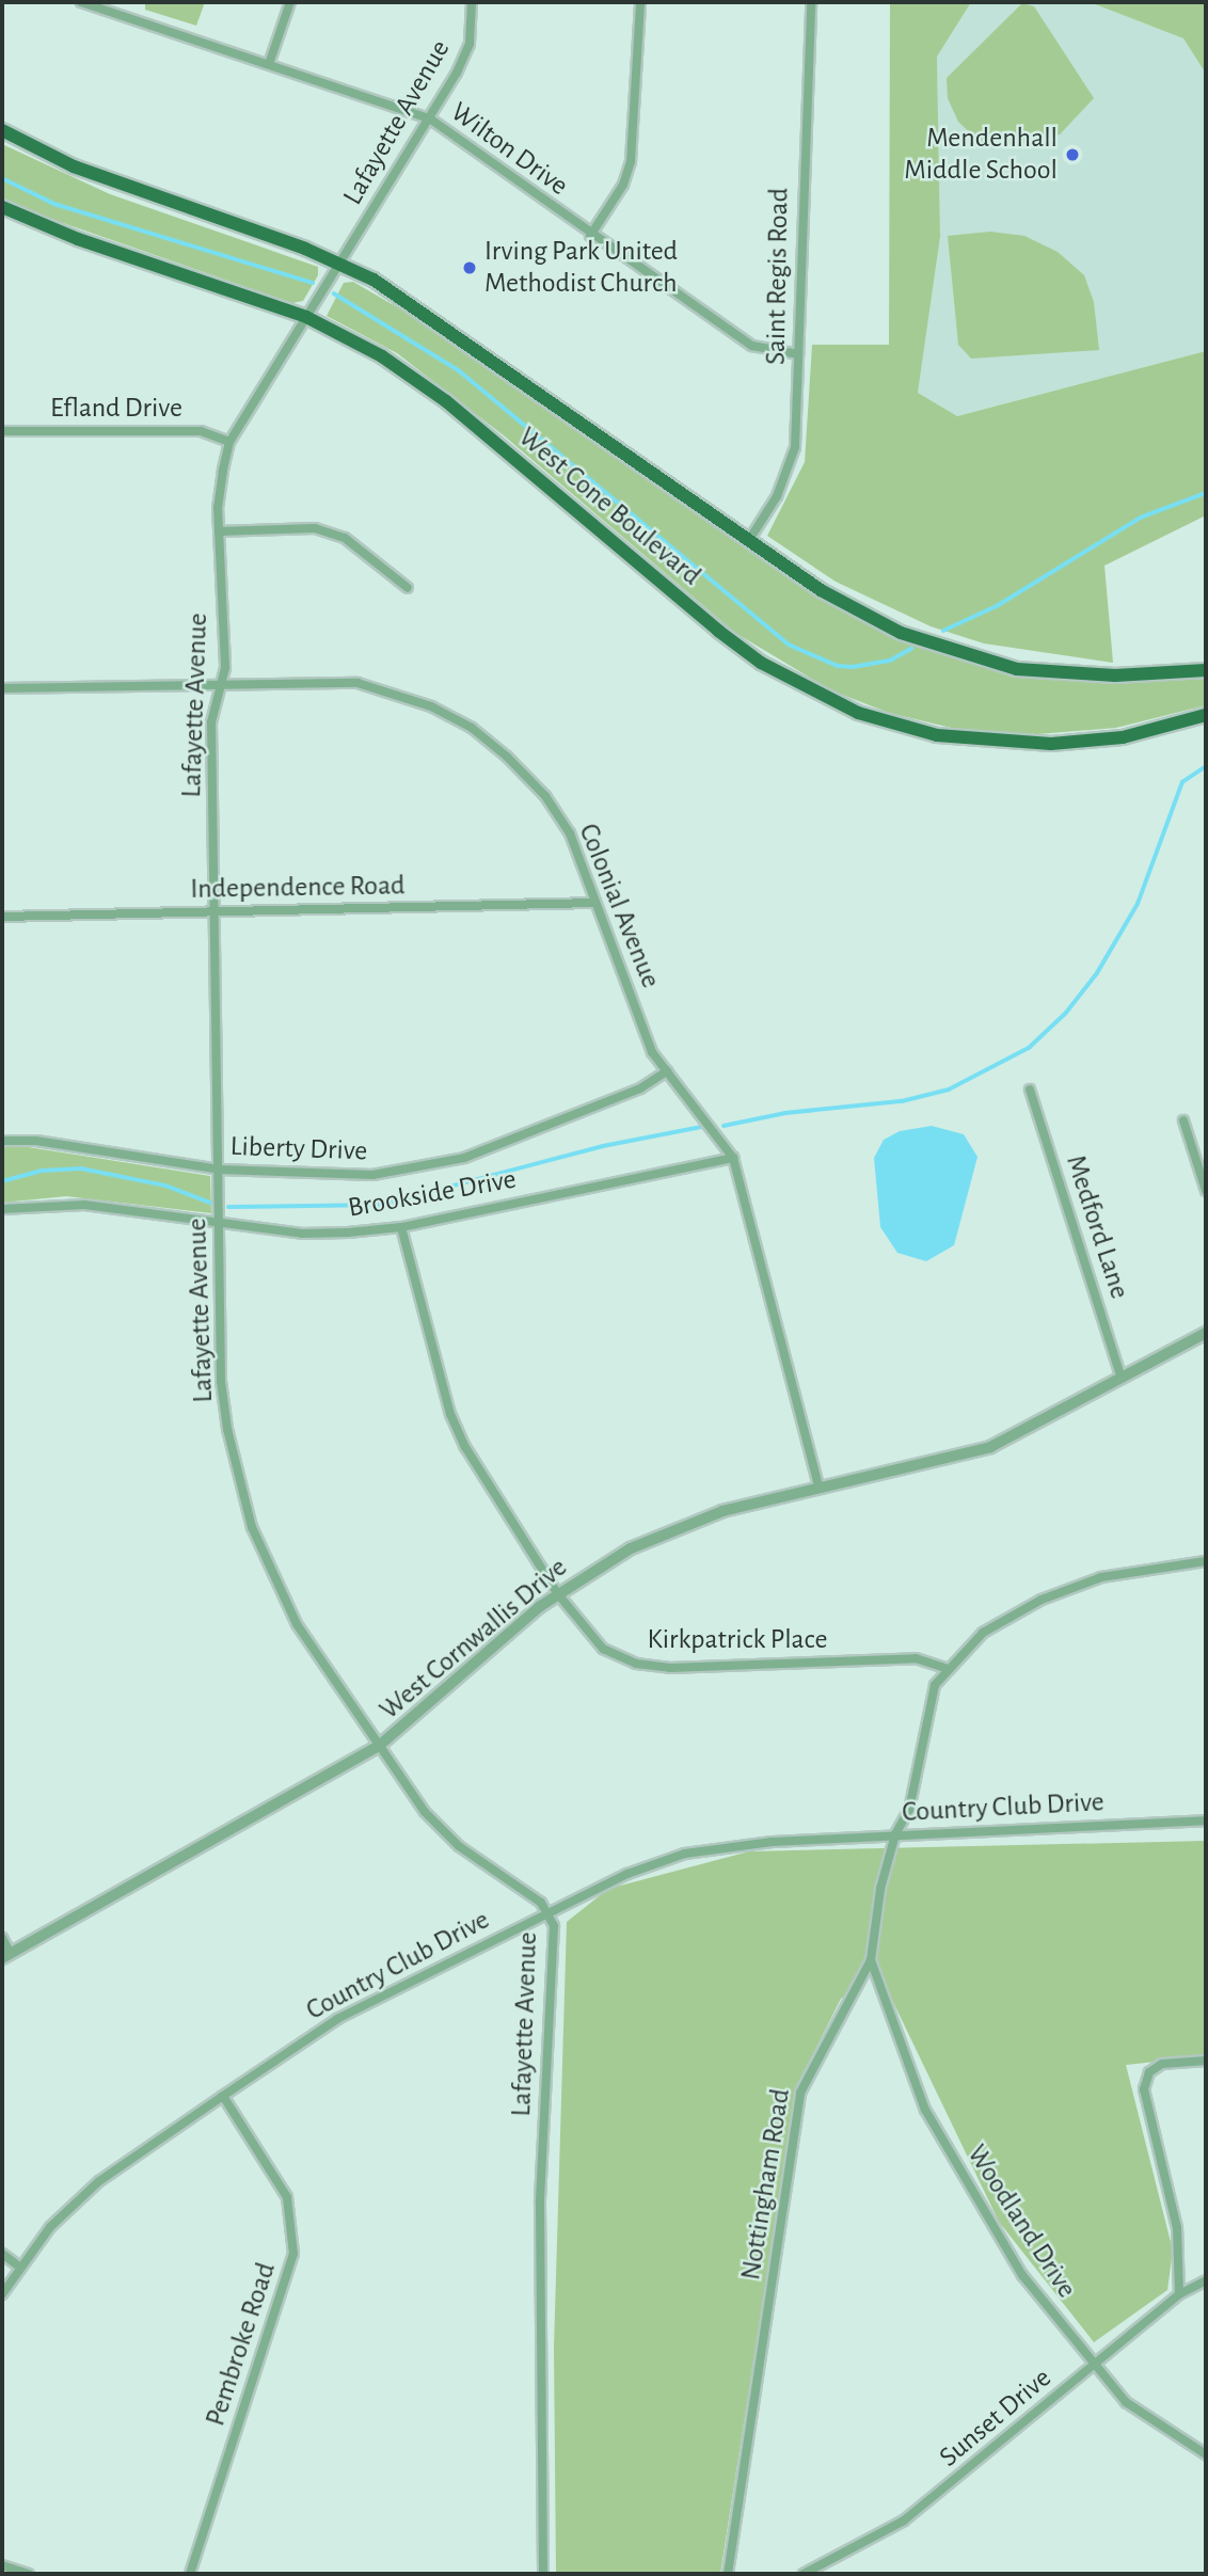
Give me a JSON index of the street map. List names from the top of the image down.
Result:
{
  "streets": {
    "main road": ["West Cone Boulevard"],
    "street": [
      "Lafayette Avenue",
      "Wilton Drive",
      "Saint Regis Road",
      "Efland Drive",
      "Independence Road",
      "Colonial Avenue",
      "Liberty Drive",
      "Brookside Drive",
      "Medford Lane",
      "West Cornwallis Drive",
      "Kirkpatrick Place",
      "Country Club Drive",
      "Nottingham Road",
      "Woodland Drive",
      "Pembroke Road",
      "Sunset Drive"
    ]
  },
  "crossings": [
    ["Lafayette Avenue", "Wilton Drive"],
    ["Lafayette Avenue", "Efland Drive"],
    ["Lafayette Avenue", "West Cone Boulevard"],
    ["Lafayette Avenue", "Independence Road"],
    ["Lafayette Avenue", "Colonial Avenue"],
    ["Lafayette Avenue", "Liberty Drive"],
    ["Lafayette Avenue", "Brookside Drive"],
    ["Lafayette Avenue", "West Cornwallis Drive"],
    ["Lafayette Avenue", "Country Club Drive"],
    ["Wilton Drive", "Saint Regis Road"],
    ["Saint Regis Road", "West Cone Boulevard"],
    ["Independence Road", "Colonial Avenue"],
    ["Colonial Avenue", "Liberty Drive"],
    ["Colonial Avenue", "Brookside Drive"],
    ["Colonial Avenue", "West Cornwallis Drive"],
    ["Brookside Drive", "Kirkpatrick Place"],
    ["Medford Lane", "West Cornwallis Drive"],
    ["West Cornwallis Drive", "Kirkpatrick Place"],
    ["Kirkpatrick Place", "Nottingham Road"],
    ["Country Club Drive", "Nottingham Road"],
    ["Country Club Drive", "Pembroke Road"],
    ["Nottingham Road", "Woodland Drive"],
    ["Woodland Drive", "Sunset Drive"]
  ],
  "places": ["Mendenhall Middle School", "Irving Park United Methodist Church"]
}
